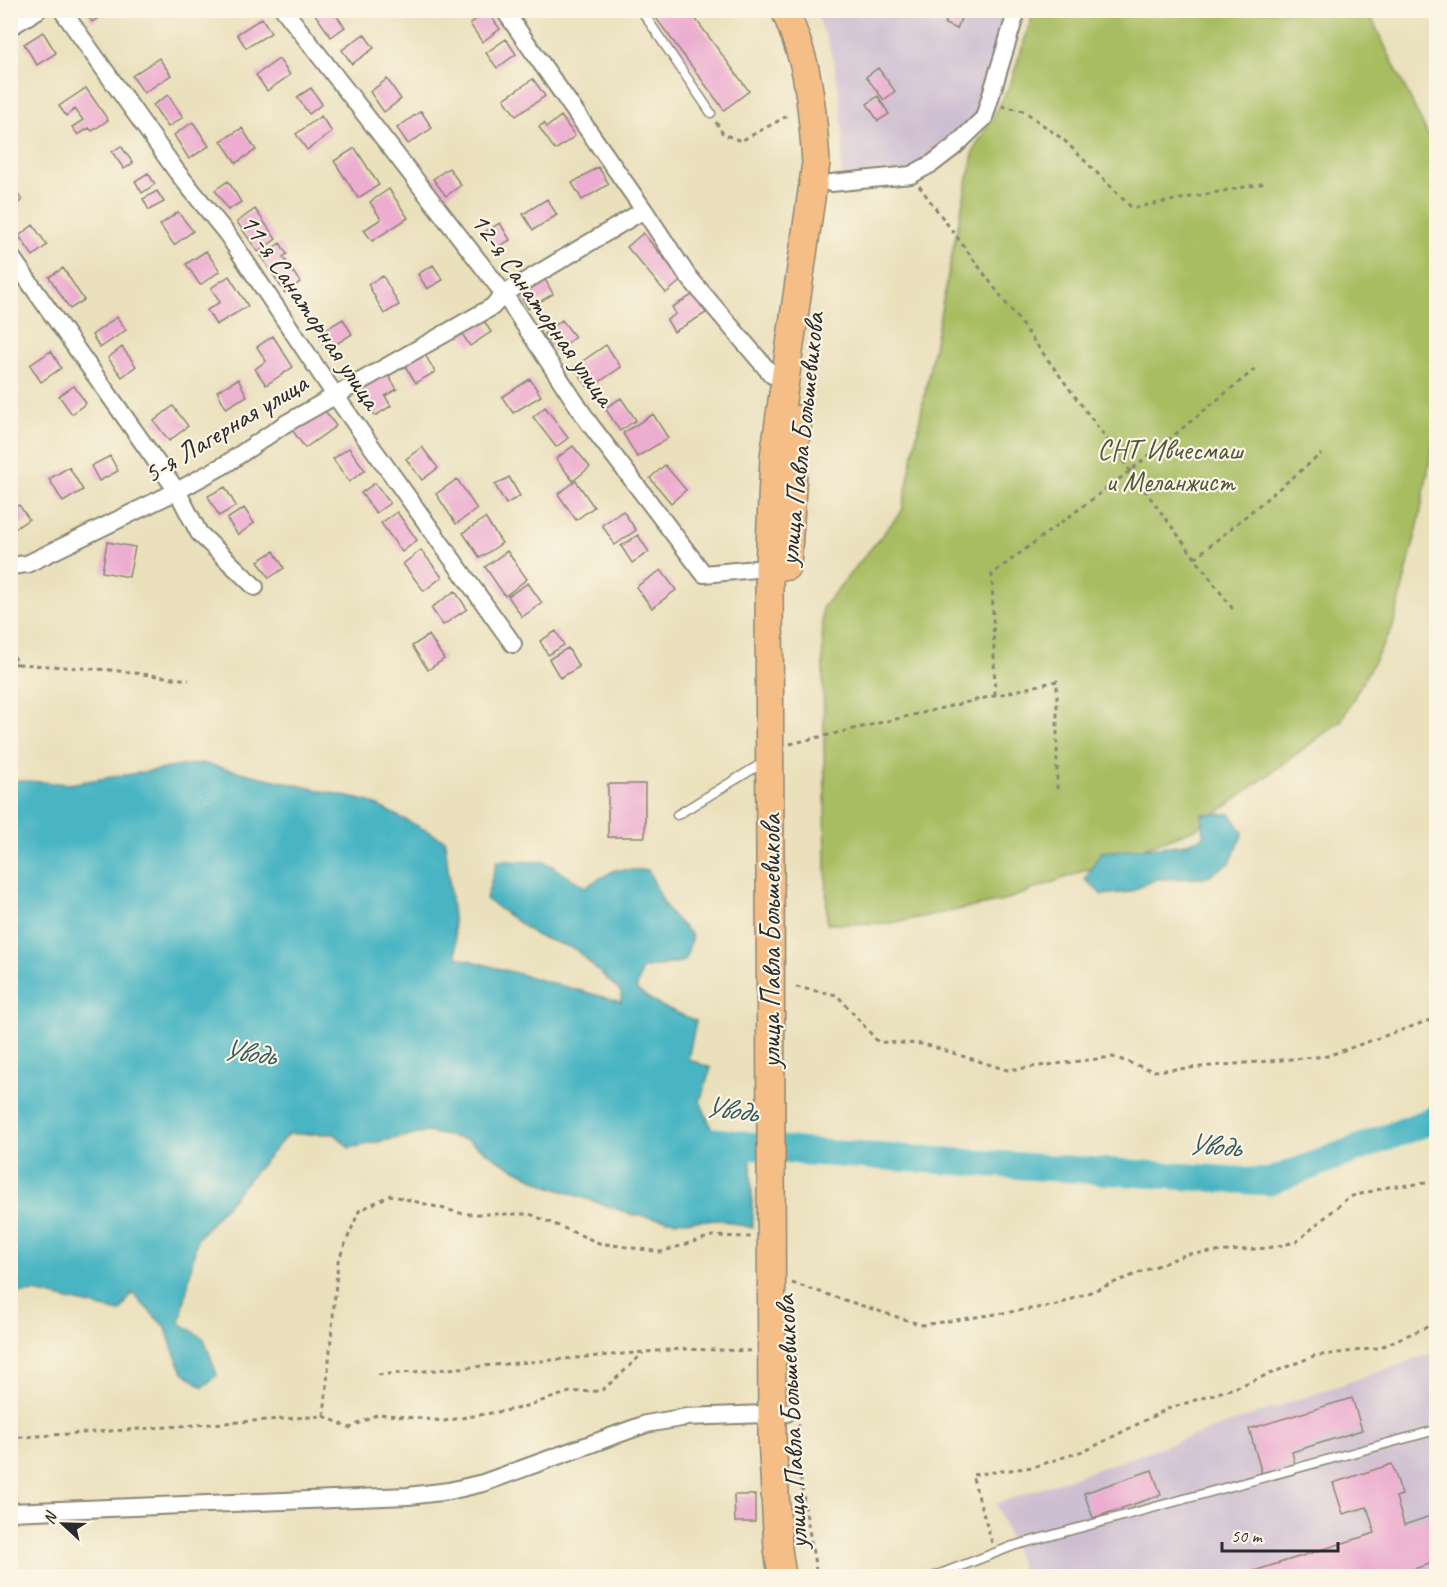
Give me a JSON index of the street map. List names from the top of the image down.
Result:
{
  "streets": {
    "main road": ["улица Павла Большевикова"],
    "street": ["12-я Санаторная улица", "11-я Санаторная улица", "5-я Лагерная улица"]
  },
  "crossings": [
    ["12-я Санаторная улица", "5-я Лагерная улица"],
    ["12-я Санаторная улица", "улица Павла Большевикова"],
    ["11-я Санаторная улица", "5-я Лагерная улица"],
    ["5-я Лагерная улица", "улица Павла Большевикова"]
  ],
  "water": ["Уводь"],
  "parks": ["СНТ Ивчесмаш и Меланжист"],
  "scale_bar": "50 m",
  "north": "left"
}
